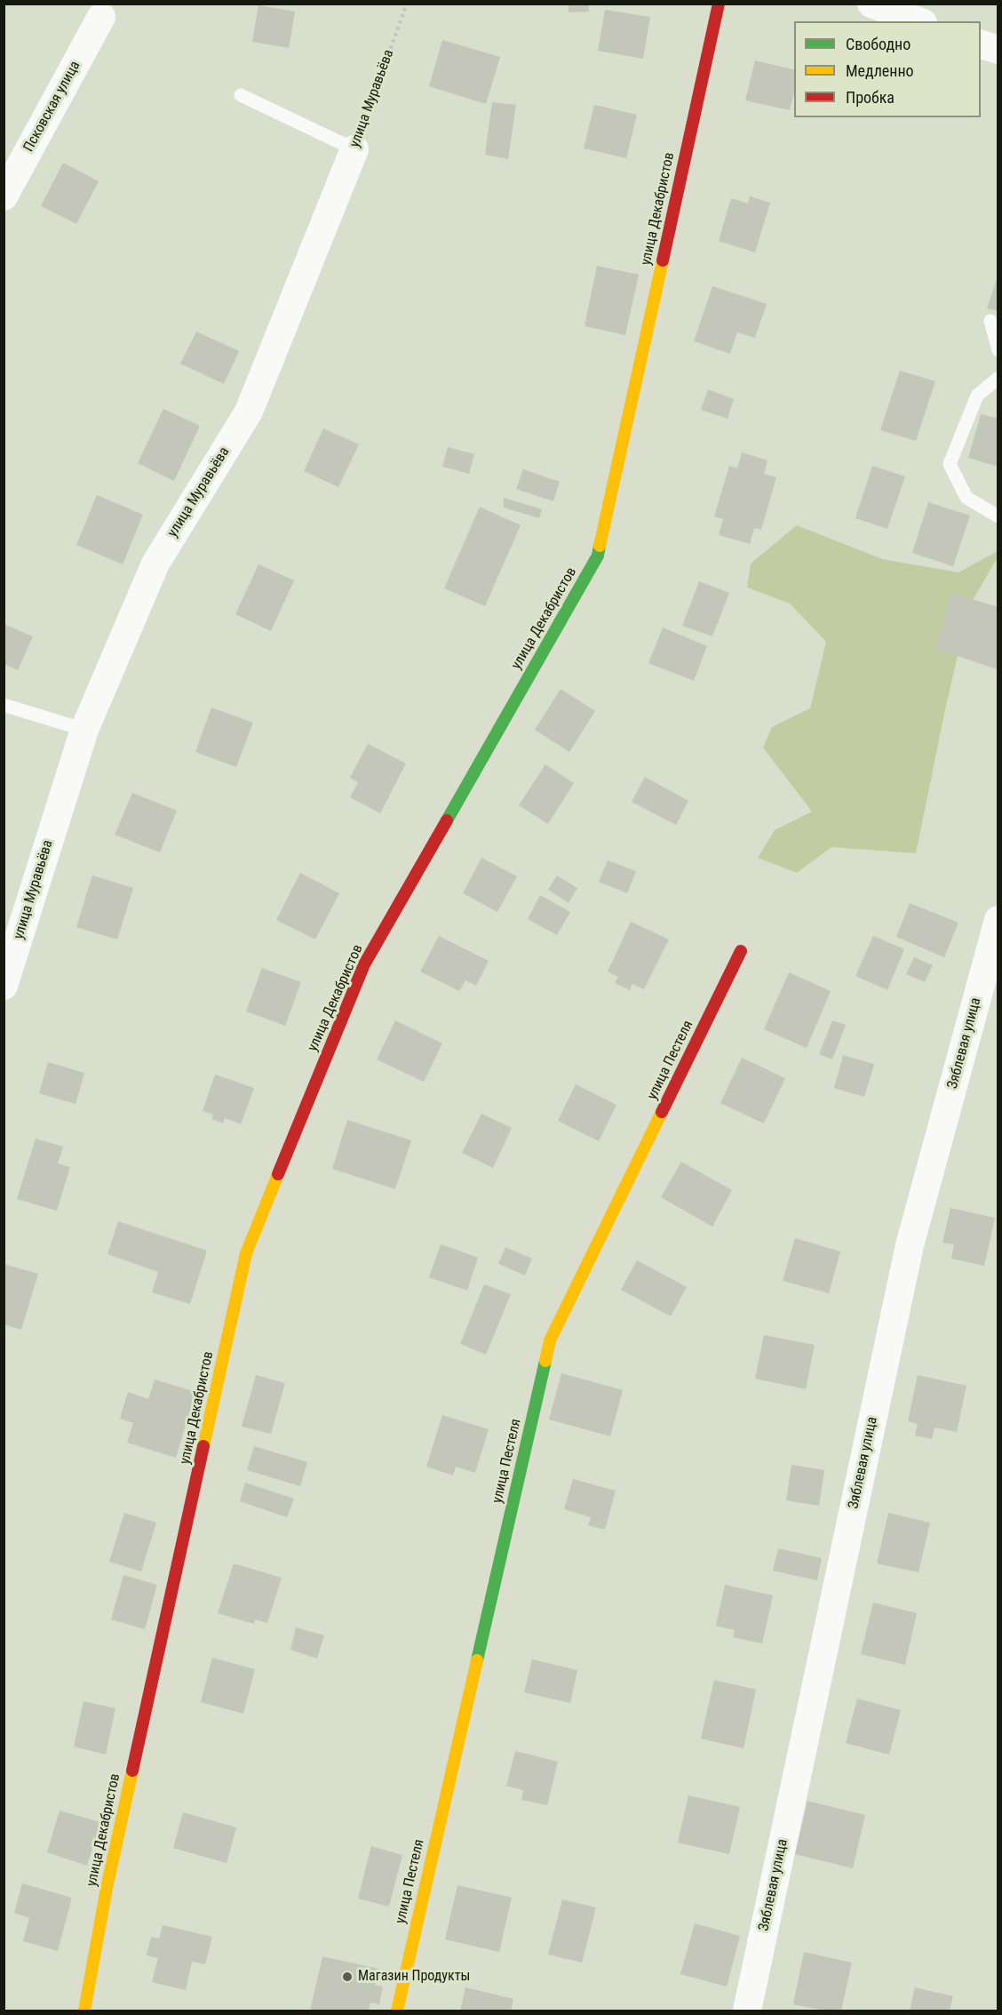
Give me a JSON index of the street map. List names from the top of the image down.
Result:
{
  "streets": {
    "street": [
      "улица Муравьёва",
      "Псковская улица",
      "улица Декабристов",
      "Зяблевая улица",
      "улица Пестеля"
    ]
  },
  "places": ["Магазин Продукты"],
  "legend": ["Свободно", "Медленно", "Пробка"]
}
